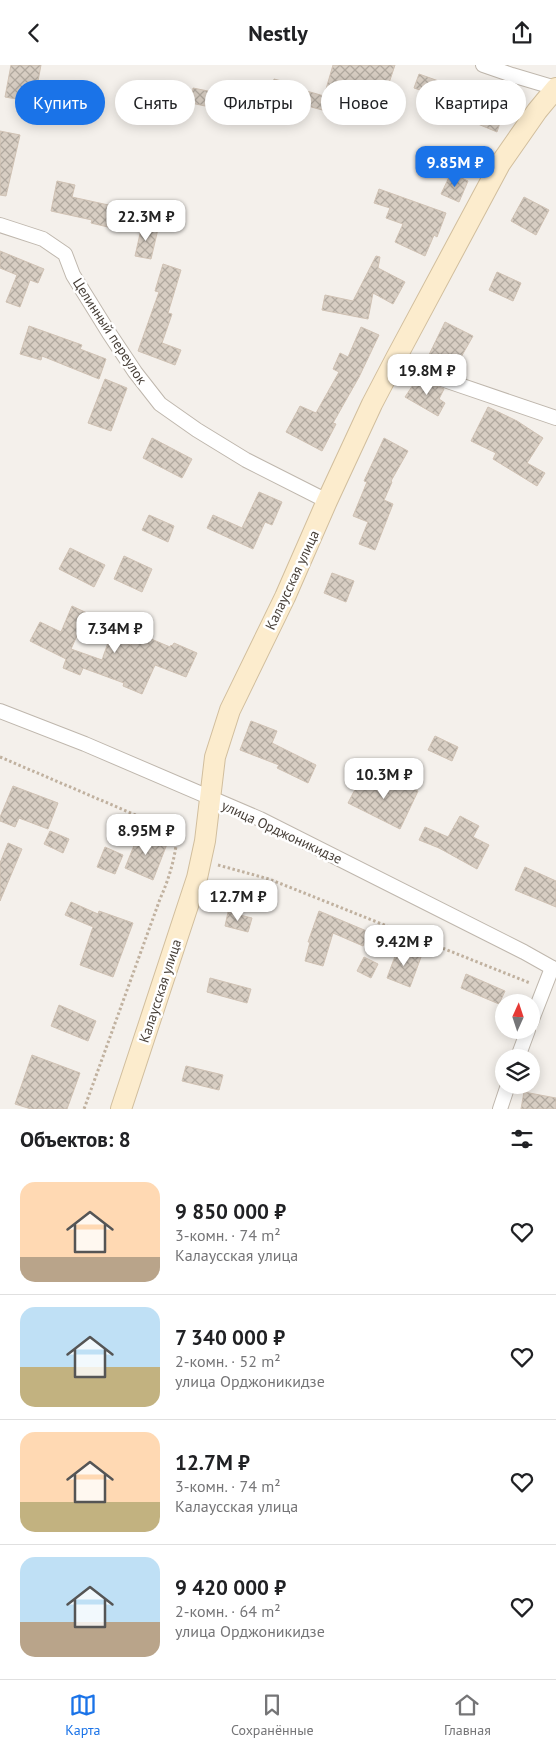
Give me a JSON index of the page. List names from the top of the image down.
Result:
{
  "streets": {
    "street": ["Целинный переулок", "Калаусская улица", "улица Орджоникидзе"]
  },
  "crossings": [
    ["Целинный переулок", "Калаусская улица"],
    ["Калаусская улица", "улица Орджоникидзе"]
  ],
  "north": "top",
  "page": {
    "header": "Nestly",
    "chip": [
      "Купить",
      "Снять",
      "Фильтры",
      "Новое",
      "Квартира"
    ],
    "price": [
      "9.85M ₽",
      "22.3M ₽",
      "19.8M ₽",
      "7.34M ₽",
      "10.3M ₽",
      "8.95M ₽",
      "12.7M ₽",
      "9.42M ₽"
    ],
    "heading": "Объектов: 8",
    "list": [
      {
        "name": "9 850 000 ₽",
        "note": "3-комн. · 74 m² · Калаусская улица"
      },
      {
        "name": "7 340 000 ₽",
        "note": "2-комн. · 52 m² · улица Орджоникидзе"
      },
      {
        "name": "12.7M ₽",
        "note": "3-комн. · 74 m² · Калаусская улица"
      },
      {
        "name": "9 420 000 ₽",
        "note": "2-комн. · 64 m² · улица Орджоникидзе"
      }
    ],
    "tabs": ["Карта", "Сохранённые", "Главная"]
  }
}
